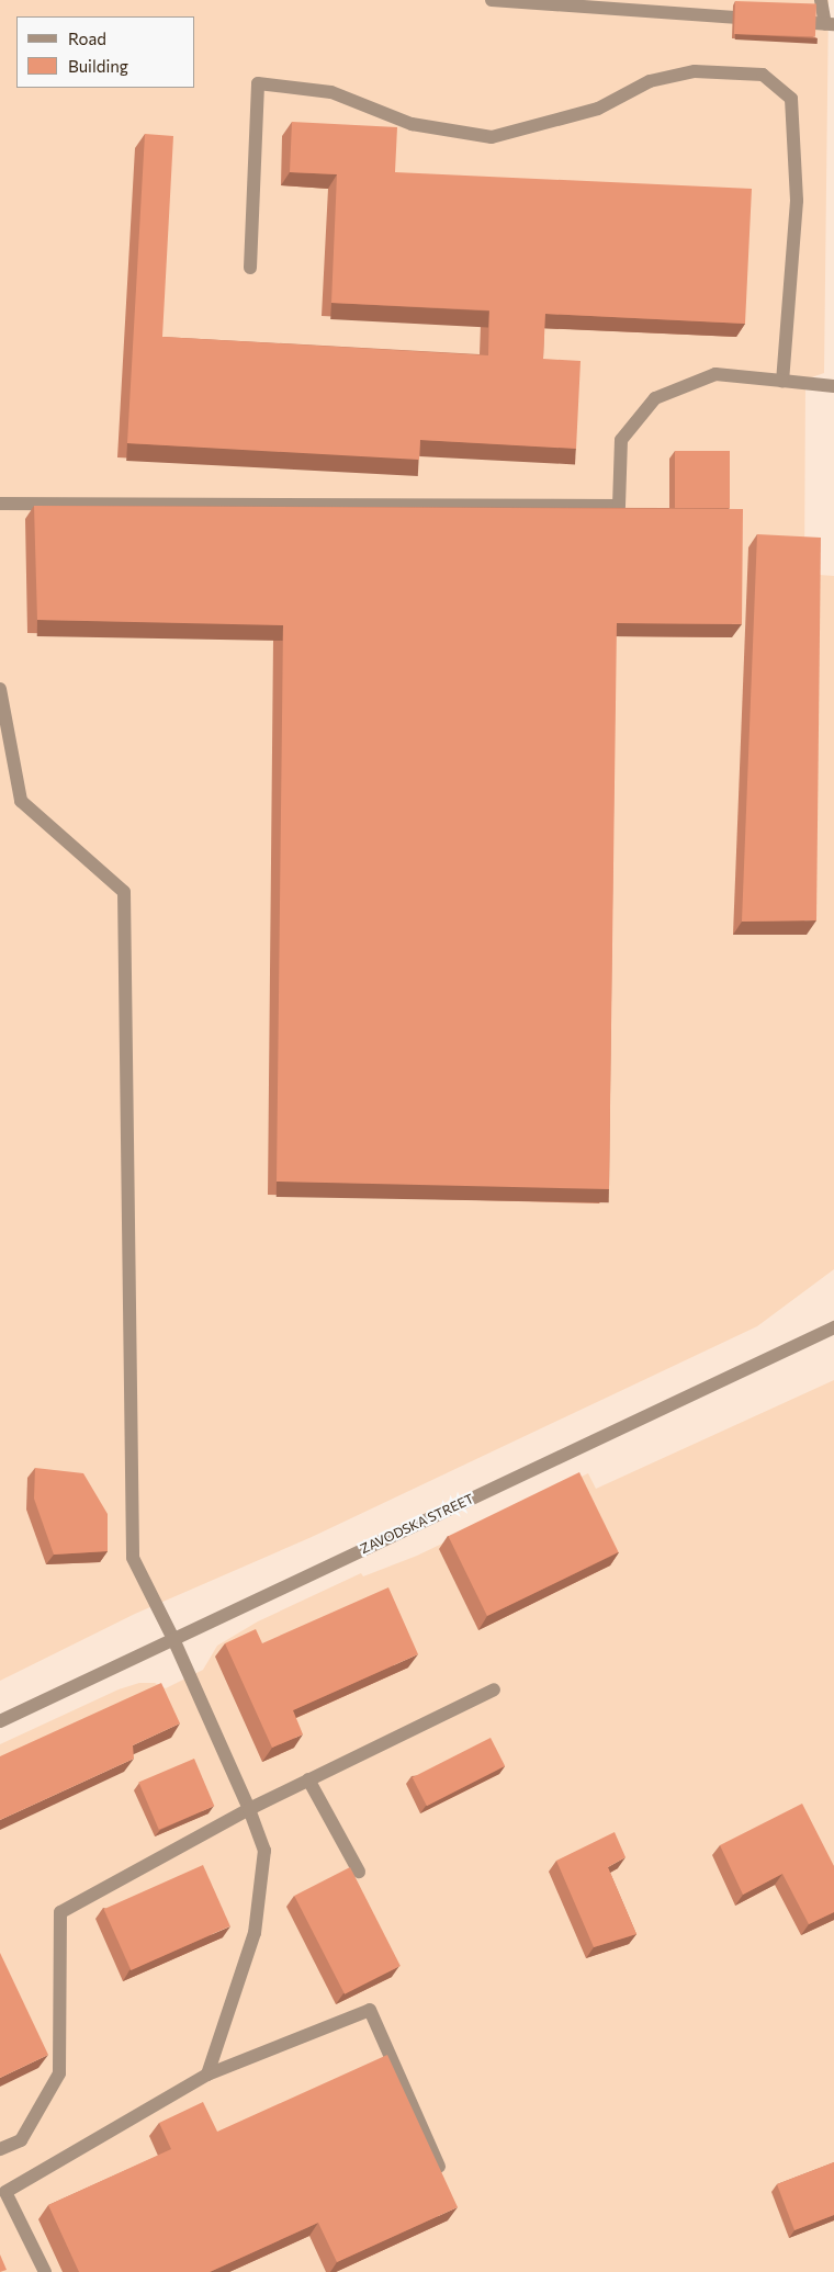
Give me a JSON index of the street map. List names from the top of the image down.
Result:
{
  "streets": {
    "street": ["ZAVODSKA STREET"]
  },
  "legend": ["Road", "Building"]
}
